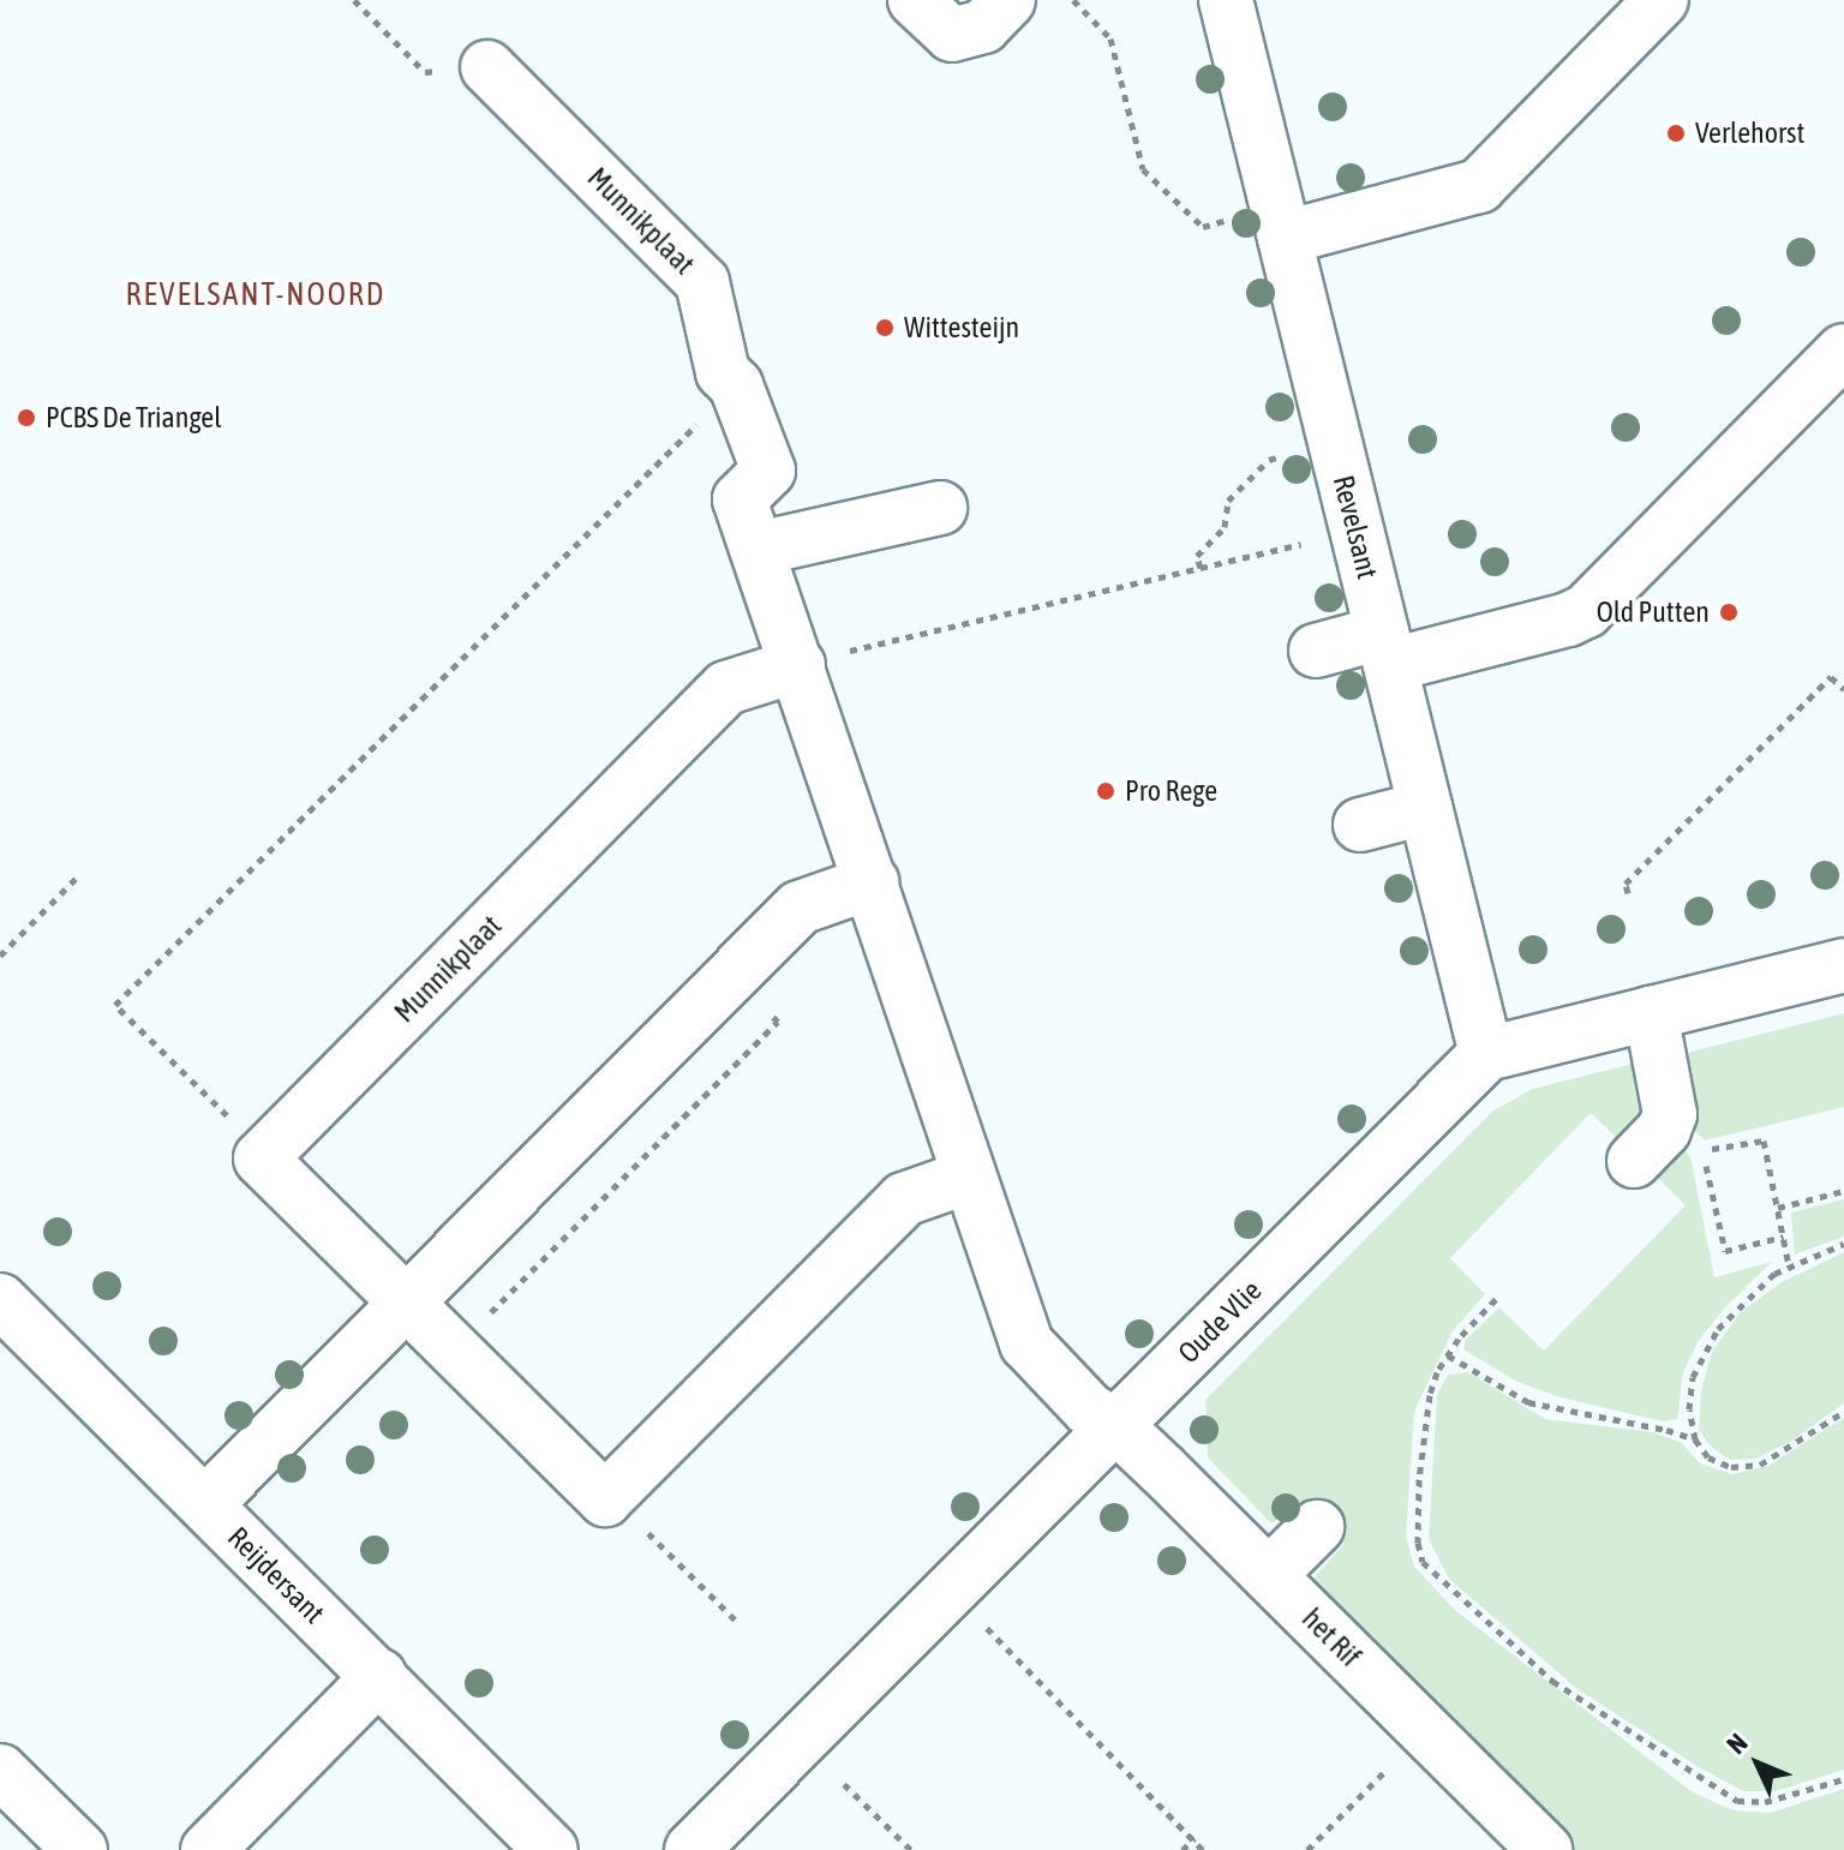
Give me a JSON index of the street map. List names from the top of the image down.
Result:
{
  "streets": {
    "street": [
      "Munnikplaat",
      "Revelsant",
      "Oude Vlie",
      "Reijdersant",
      "het Rif"
    ]
  },
  "crossings": [
    ["Munnikplaat", "Oude Vlie"],
    ["Munnikplaat", "het Rif"],
    ["Revelsant", "Oude Vlie"],
    ["Oude Vlie", "het Rif"]
  ],
  "districts": ["REVELSANT-NOORD"],
  "places": [
    "Verlehorst",
    "Wittesteijn",
    "PCBS De Triangel",
    "Old Putten",
    "Pro Rege"
  ],
  "north": "top left"
}
